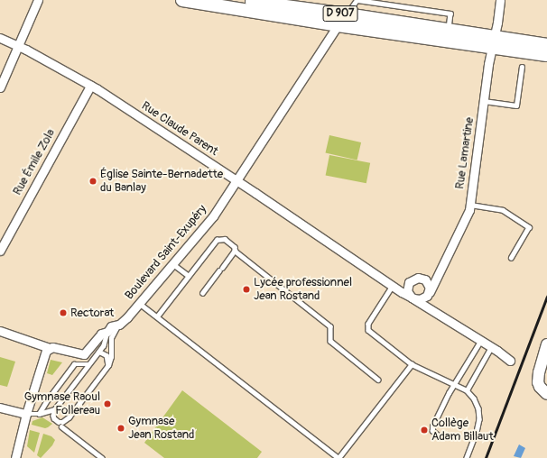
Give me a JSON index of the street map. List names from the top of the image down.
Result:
{
  "streets": {
    "main road": ["D 907"],
    "street": [
      "Rue Claude Parent",
      "Rue Lamartine",
      "Rue Émile Zola",
      "Boulevard Saint-Exupéry"
    ]
  },
  "crossings": [
    ["D 907", "Rue Lamartine"],
    ["D 907", "Boulevard Saint-Exupéry"],
    ["Rue Claude Parent", "Rue Lamartine"],
    ["Rue Claude Parent", "Rue Émile Zola"],
    ["Rue Claude Parent", "Boulevard Saint-Exupéry"]
  ],
  "places": [
    "Église Sainte-Bernadette du Banlay",
    "Lycée professionnel Jean Rostand",
    "Rectorat",
    "Gymnase Raoul Follereau",
    "Gymnase Jean Rostand",
    "Collège Adam Billaut"
  ]
}
